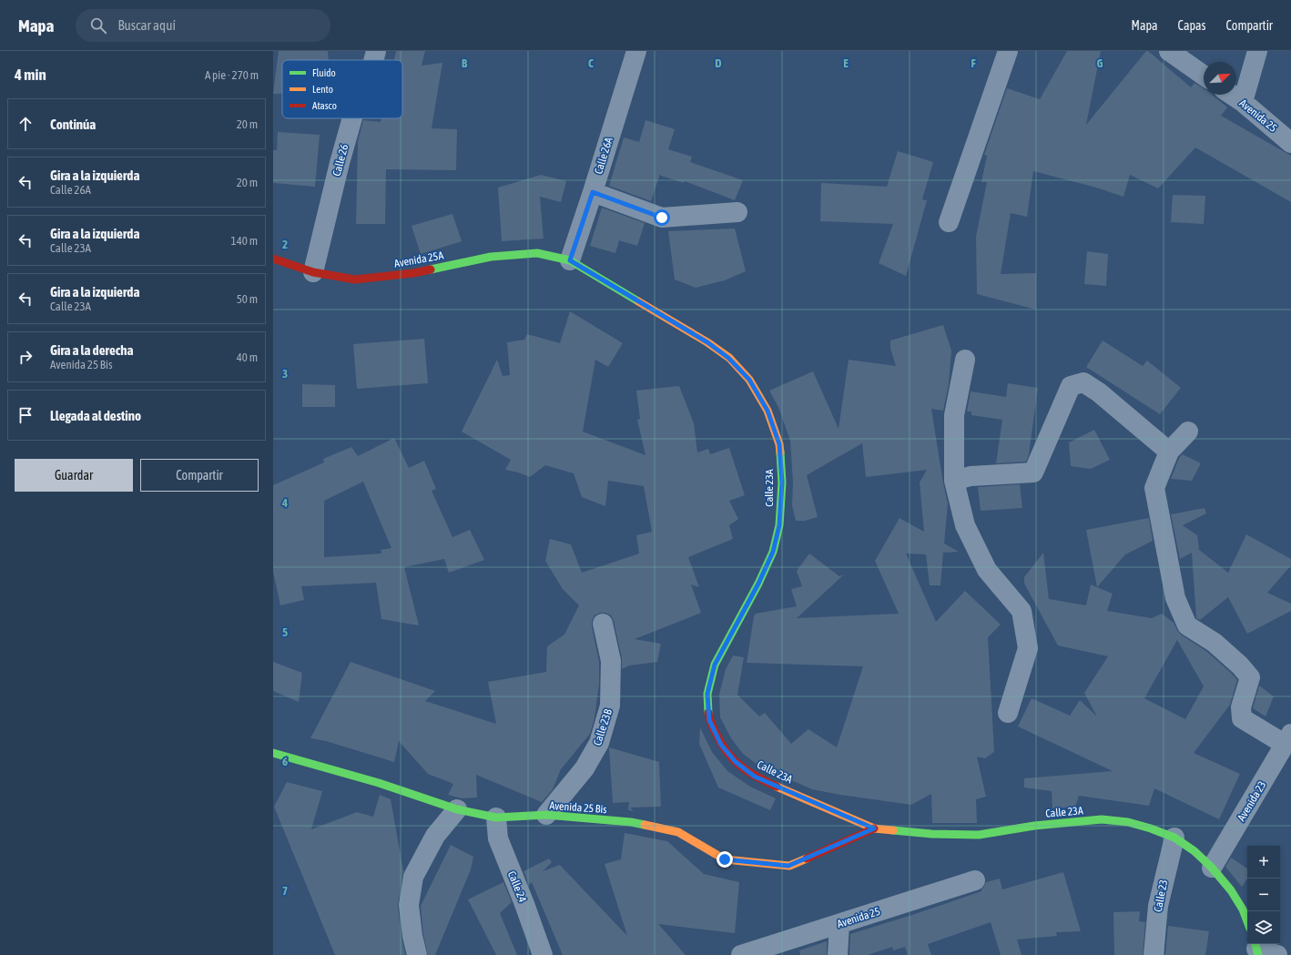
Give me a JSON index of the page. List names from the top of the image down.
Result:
{
  "streets": {
    "main road": ["Avenida 25A", "Calle 23A", "Avenida 25 Bis"],
    "street": [
      "Avenida 25",
      "Calle 26A",
      "Calle 26",
      "Calle 23B",
      "Avenida 23",
      "Calle 24",
      "Calle 23"
    ]
  },
  "crossings": [
    ["Calle 26A", "Avenida 25A"],
    ["Calle 26A", "Calle 23A"],
    ["Calle 26", "Avenida 25A"],
    ["Avenida 25A", "Calle 23A"],
    ["Calle 23A", "Avenida 23"],
    ["Calle 23A", "Avenida 25 Bis"],
    ["Calle 23A", "Calle 23"],
    ["Calle 23B", "Avenida 25 Bis"],
    ["Avenida 25 Bis", "Calle 24"]
  ],
  "legend": ["Fluido", "Lento", "Atasco"],
  "north": "top right",
  "page": {
    "header": "Mapa",
    "search": "Buscar aquí",
    "nav": ["Mapa", "Capas", "Compartir"],
    "heading": ["4 min", "A pie · 270 m"],
    "list": [
      ["Continúa", "20 m"],
      ["Gira a la izquierda", "Calle 26A", "20 m"],
      ["Gira a la izquierda", "Calle 23A", "140 m"],
      ["Gira a la izquierda", "Calle 23A", "50 m"],
      ["Gira a la derecha", "Avenida 25 Bis", "40 m"],
      "Llegada al destino"
    ],
    "buttons": ["Guardar", "Compartir"],
    "map_buttons": ["+", "−"]
  },
  "grid": {
    "columns": [
      "B",
      "C",
      "D",
      "E",
      "F",
      "G"
    ],
    "rows": [
      "2",
      "3",
      "4",
      "5",
      "6",
      "7"
    ]
  }
}
